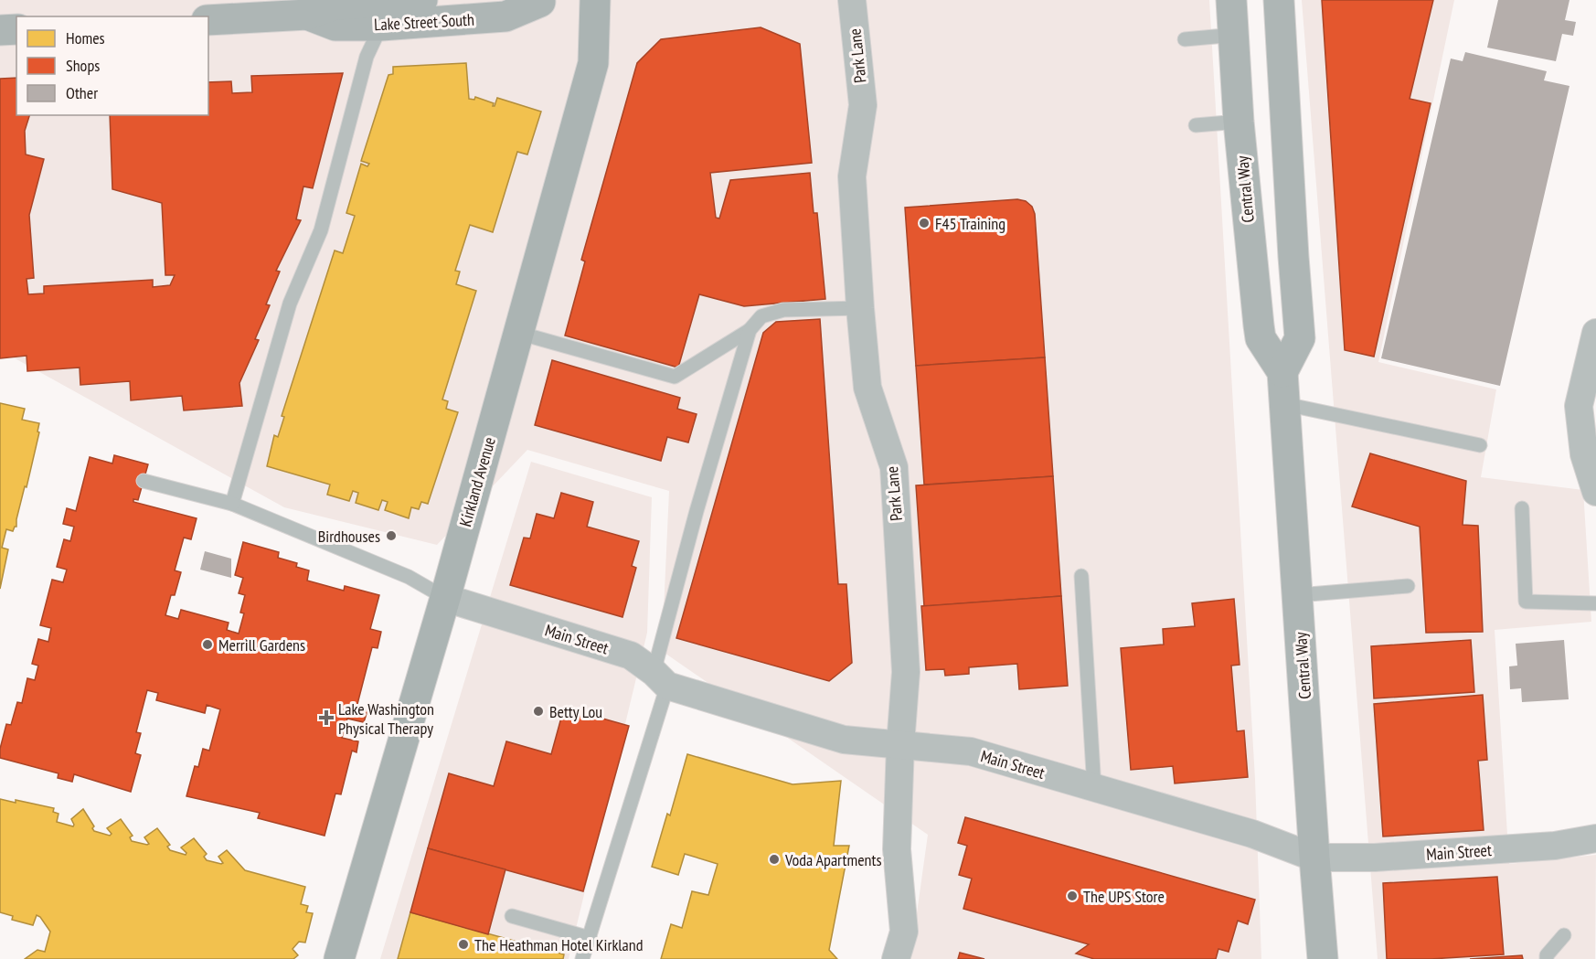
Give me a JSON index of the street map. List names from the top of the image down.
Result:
{
  "streets": {
    "main road": ["Lake Street South", "Central Way", "Kirkland Avenue"],
    "street": ["Park Lane", "Main Street"]
  },
  "crossings": [
    ["Park Lane", "Main Street"],
    ["Central Way", "Main Street"],
    ["Kirkland Avenue", "Main Street"]
  ],
  "places": {
    "other": [
      "F45 Training",
      "Birdhouses",
      "Merrill Gardens",
      "Betty Lou",
      "Voda Apartments",
      "The UPS Store",
      "The Heathman Hotel Kirkland"
    ],
    "health": ["Lake Washington Physical Therapy"]
  },
  "legend": ["Homes", "Shops", "Other"]
}
